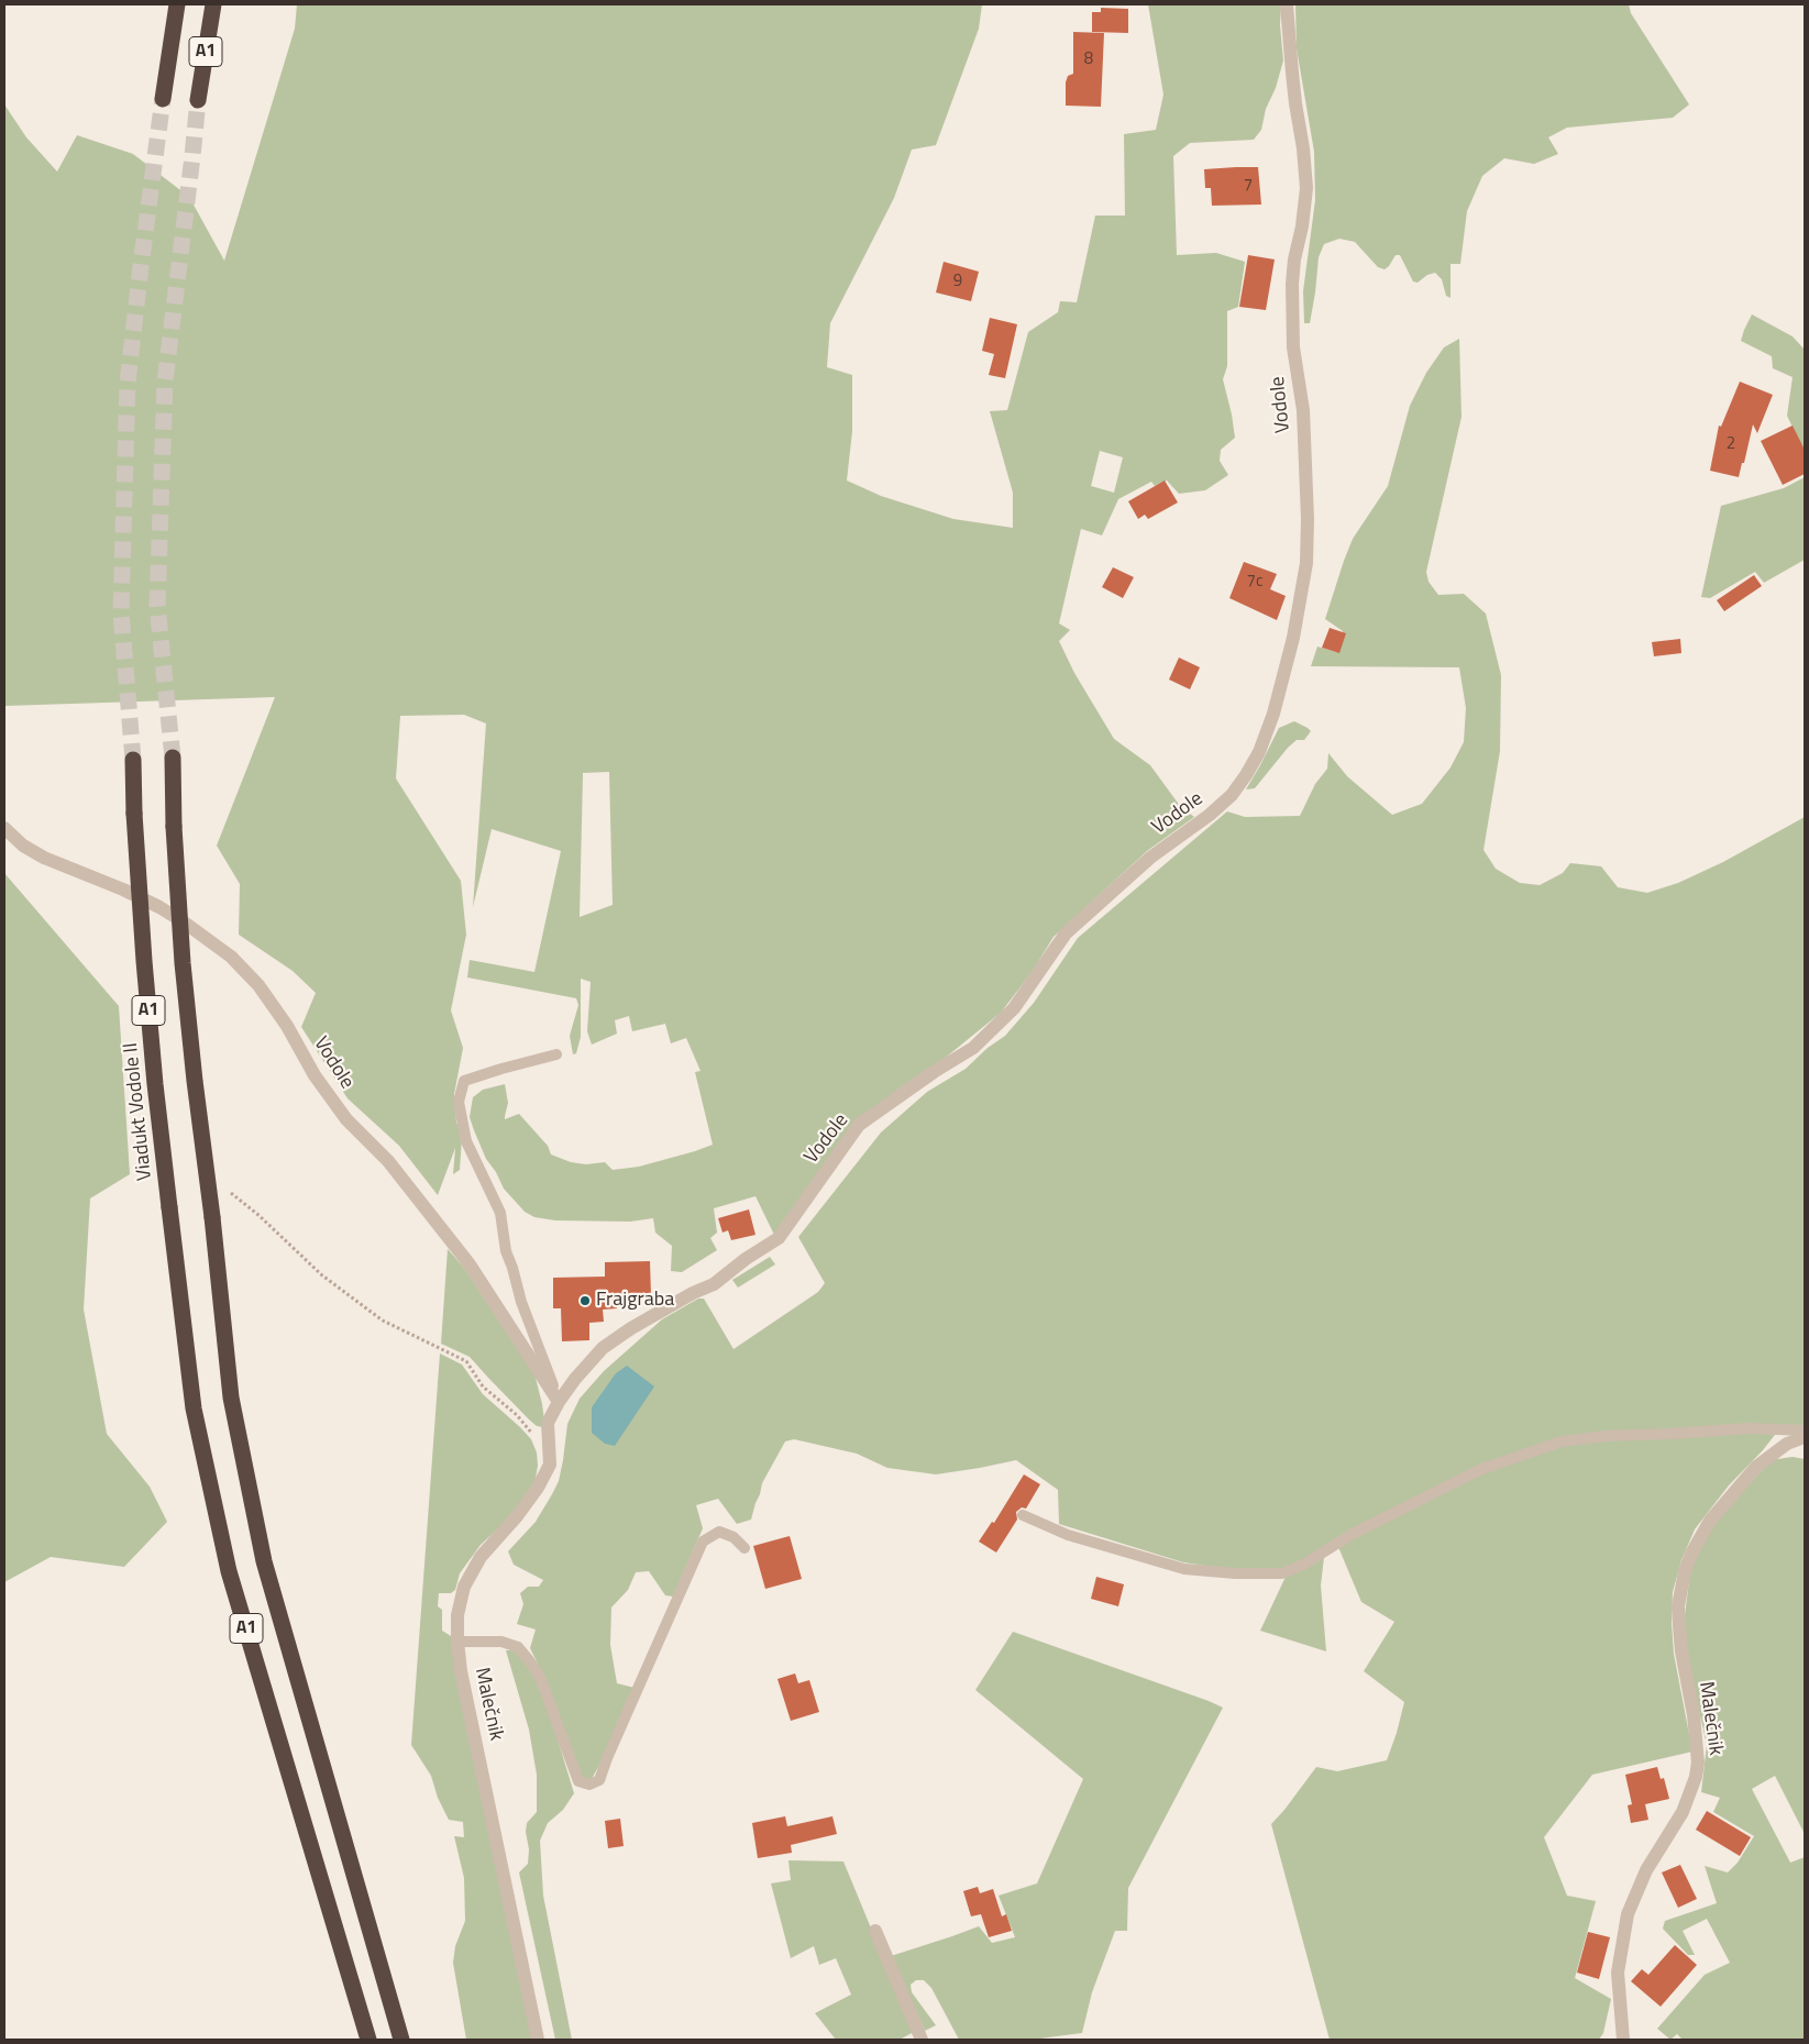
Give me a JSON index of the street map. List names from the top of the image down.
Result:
{
  "streets": {
    "highway": ["A1", "Viadukt Vodole II"],
    "street": ["Vodole", "Malečnik"]
  },
  "crossings": [
    ["Vodole", "Malečnik"]
  ],
  "places": ["Frajgraba"],
  "house_numbers": [
    "8",
    "7",
    "9",
    "2",
    "7c"
  ]
}
